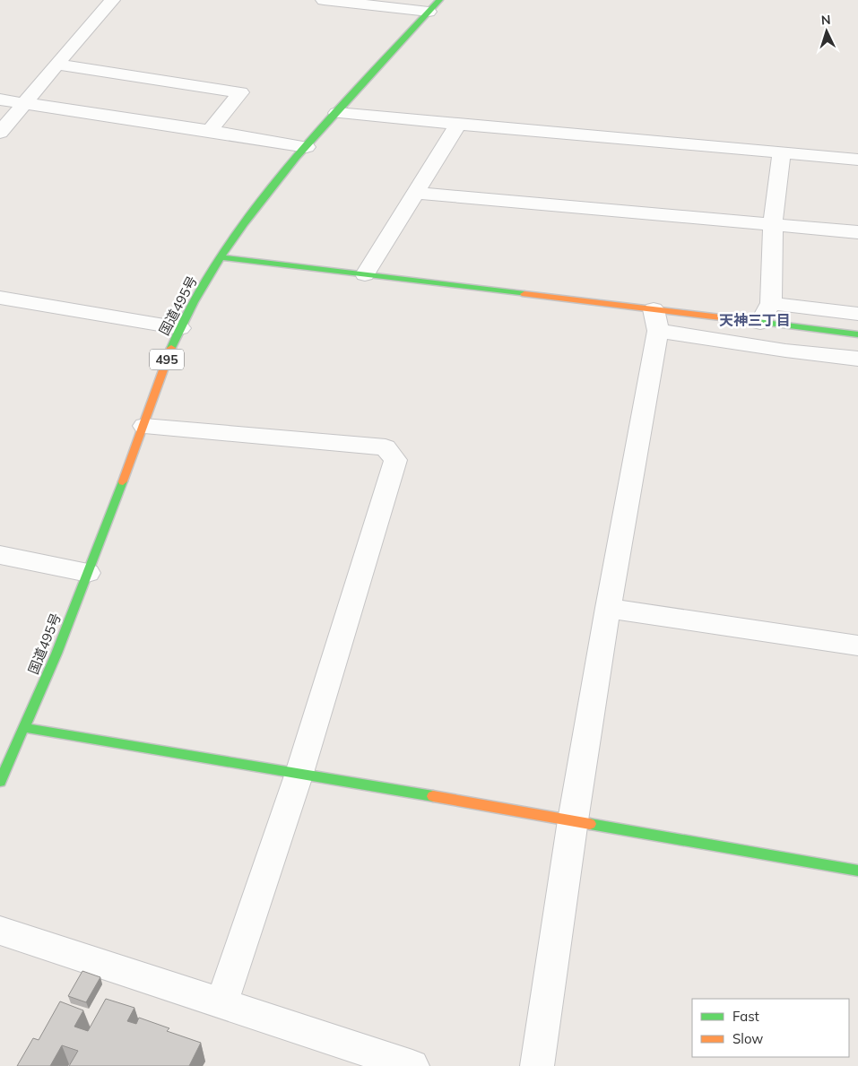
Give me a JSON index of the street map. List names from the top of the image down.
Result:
{
  "streets": {
    "main road": ["国道495号", "495"]
  },
  "districts": ["天神三丁目"],
  "legend": ["Fast", "Slow"],
  "north": "top"
}
